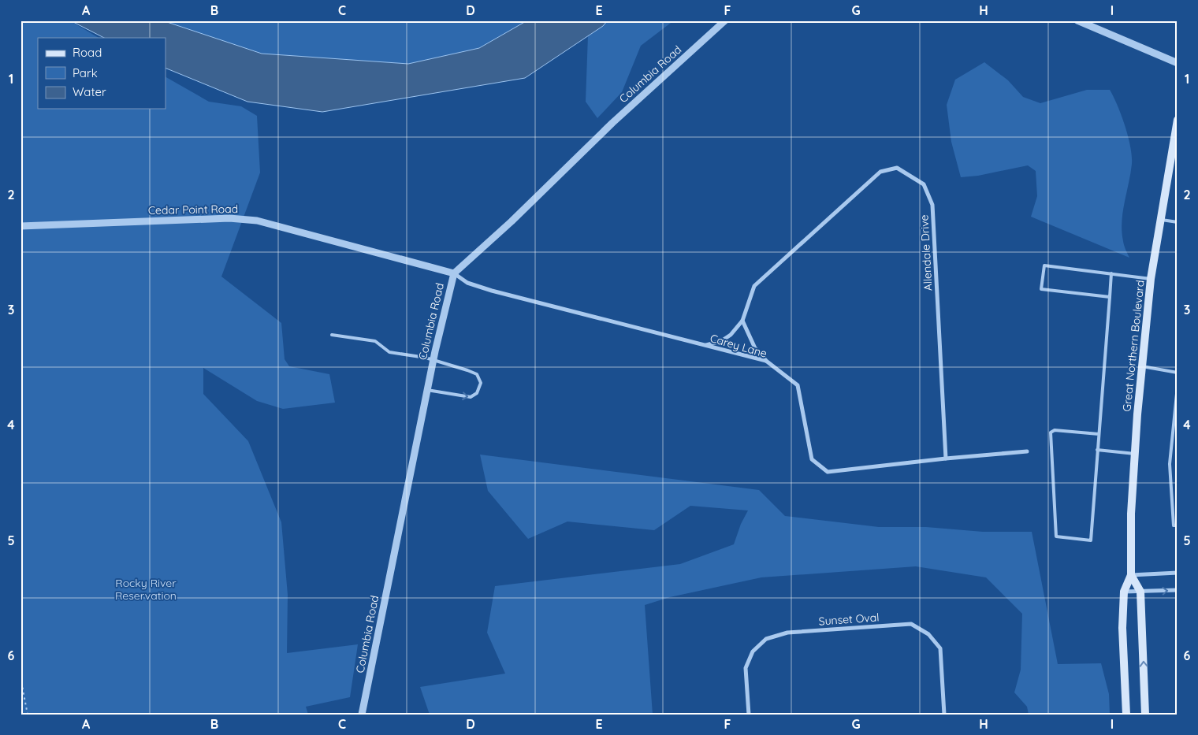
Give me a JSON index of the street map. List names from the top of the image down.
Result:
{
  "streets": {
    "main road": ["Great Northern Boulevard"],
    "street": [
      "Columbia Road",
      "Cedar Point Road",
      "Allendale Drive",
      "Carey Lane",
      "Sunset Oval"
    ]
  },
  "crossings": [
    ["Columbia Road", "Cedar Point Road"],
    ["Columbia Road", "Carey Lane"],
    ["Cedar Point Road", "Carey Lane"],
    ["Allendale Drive", "Carey Lane"]
  ],
  "parks": ["Rocky River Reservation"],
  "legend": ["Road", "Park", "Water"],
  "grid": {
    "columns": [
      "A",
      "B",
      "C",
      "D",
      "E",
      "F",
      "G",
      "H",
      "I"
    ],
    "rows": [
      "1",
      "2",
      "3",
      "4",
      "5",
      "6"
    ]
  }
}
